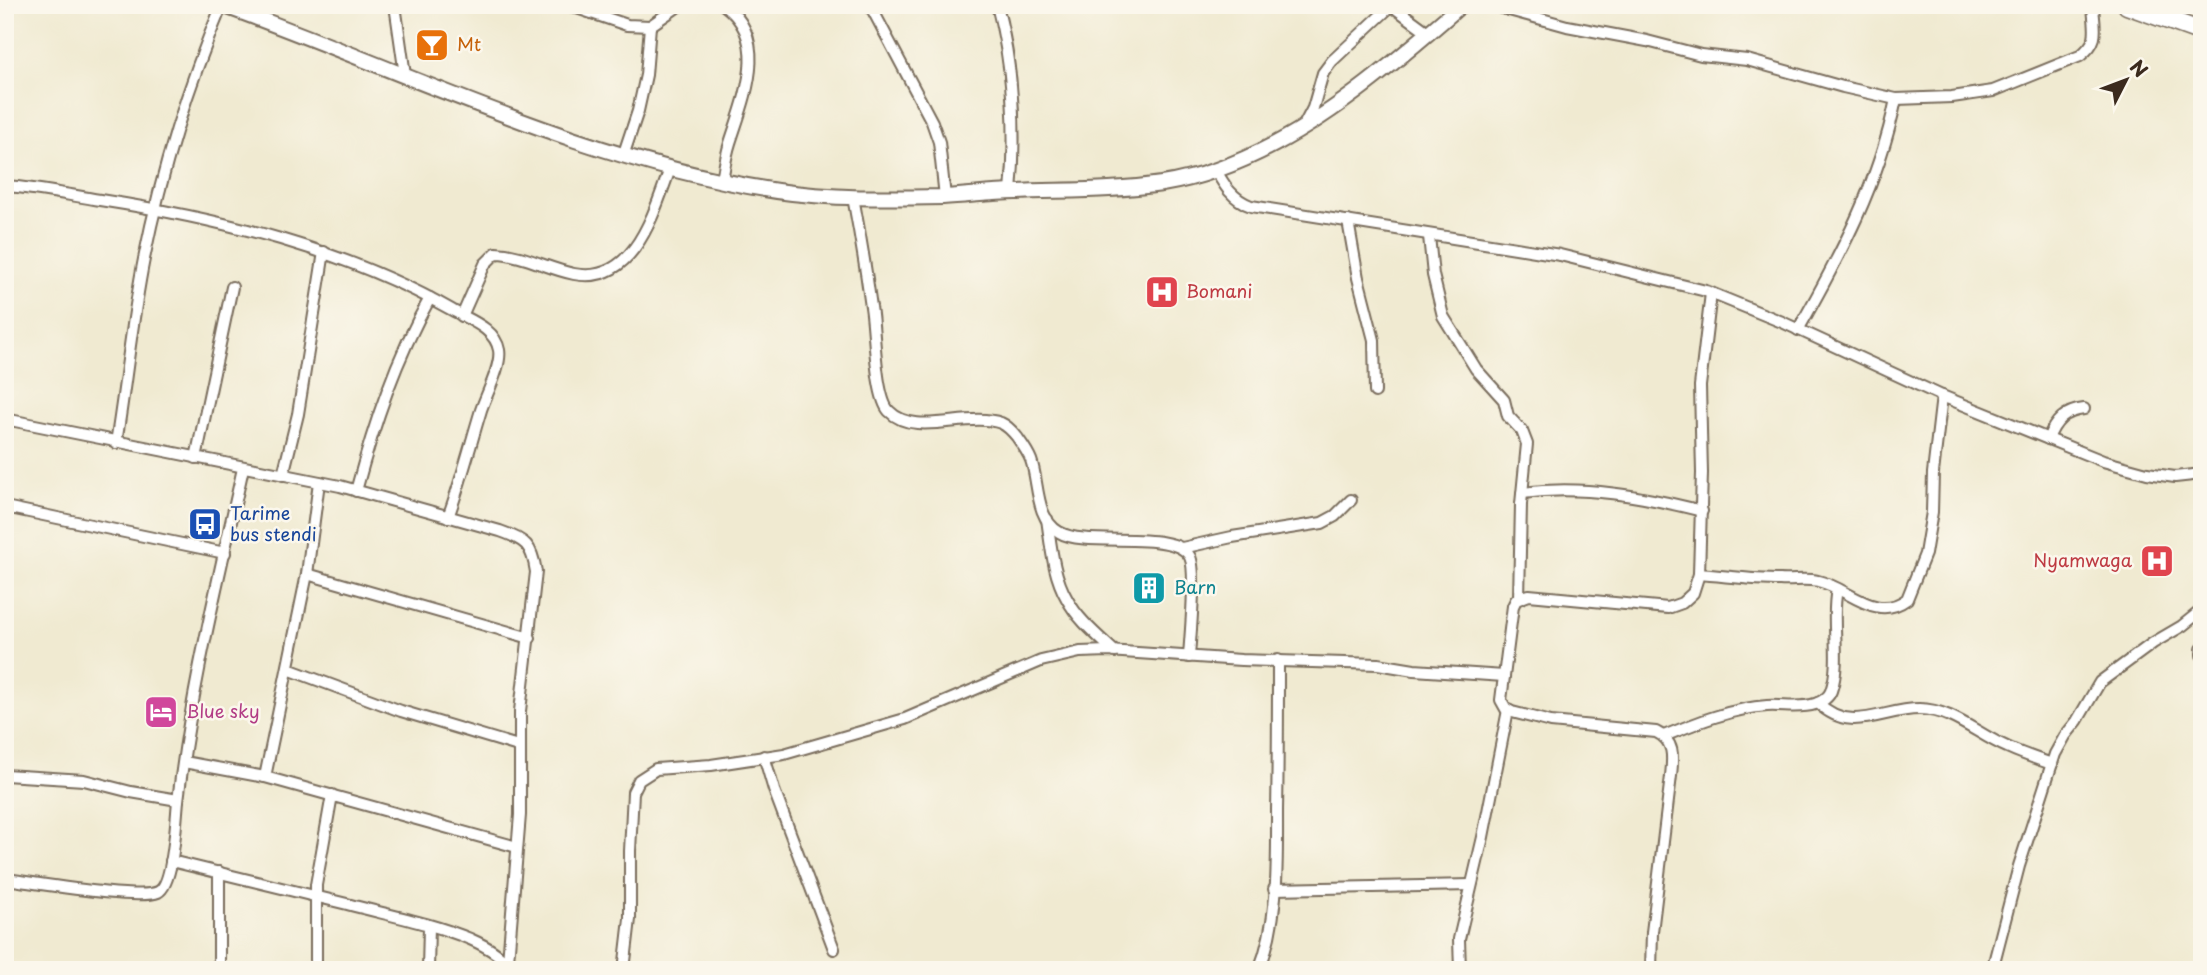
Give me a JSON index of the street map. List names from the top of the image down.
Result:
{
  "places": {
    "bar": ["Mt"],
    "hospital": ["Bomani", "Nyamwaga"],
    "bus stop": ["Tarime bus stendi"],
    "building": ["Barn"],
    "hotel": ["Blue sky"]
  },
  "north": "top right"
}
